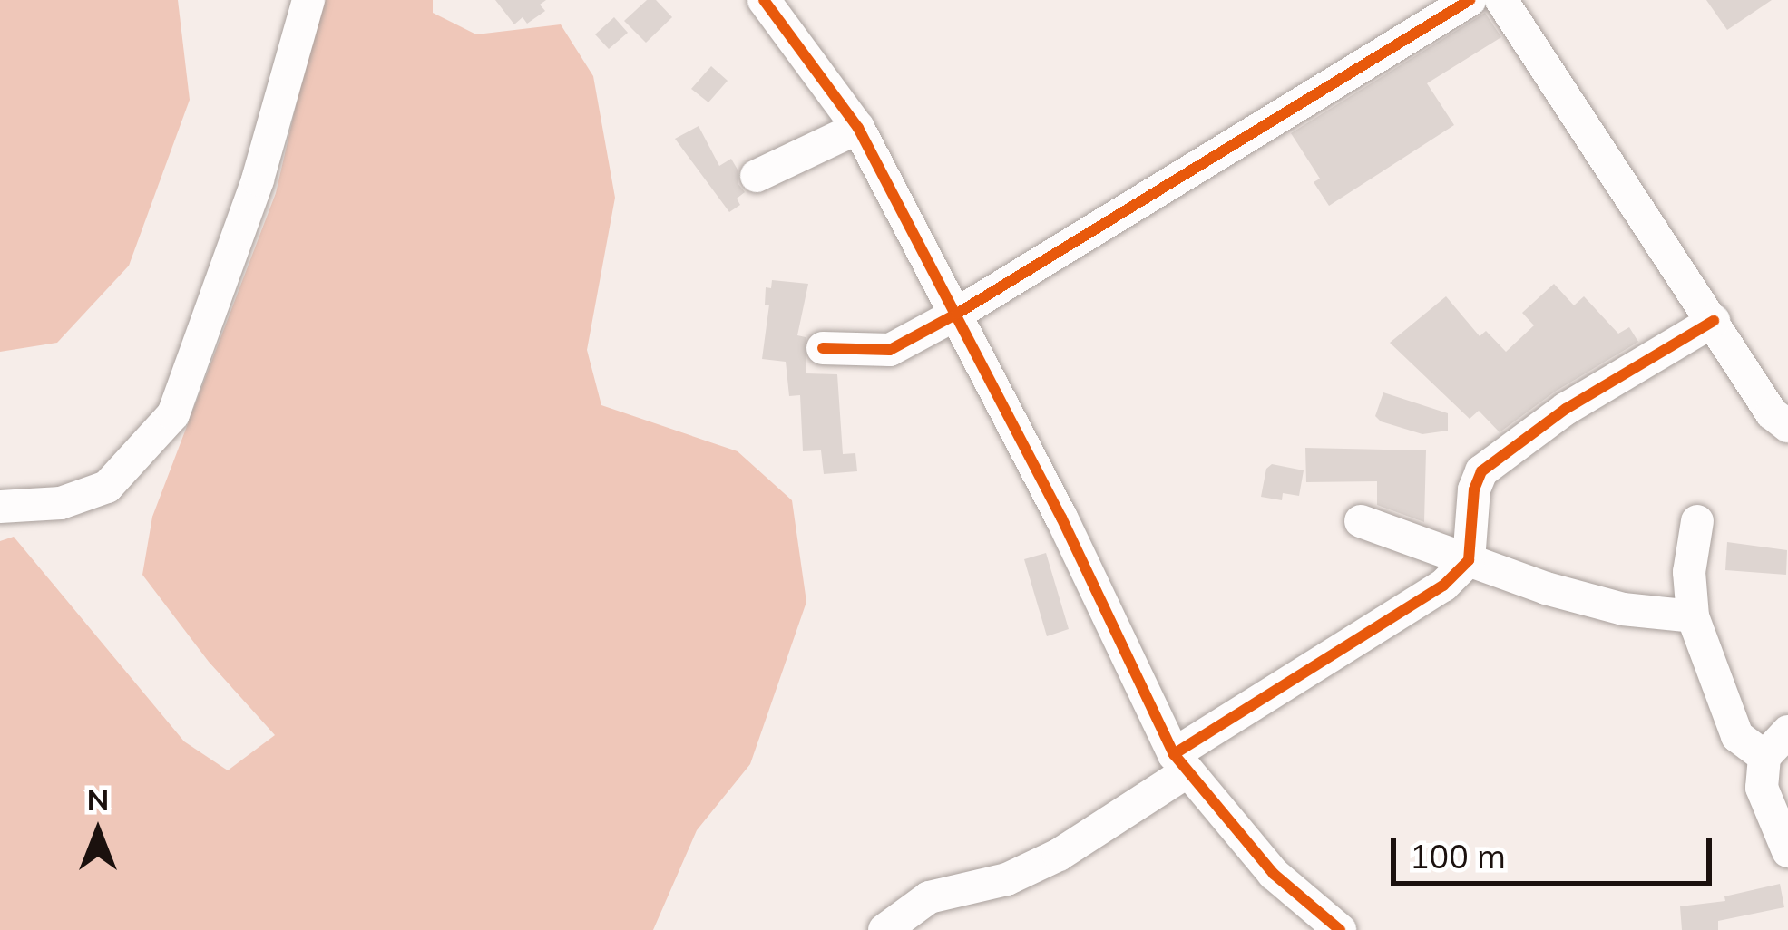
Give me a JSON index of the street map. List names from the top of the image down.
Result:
{
  "scale_bar": "100 m",
  "north": "top"
}
